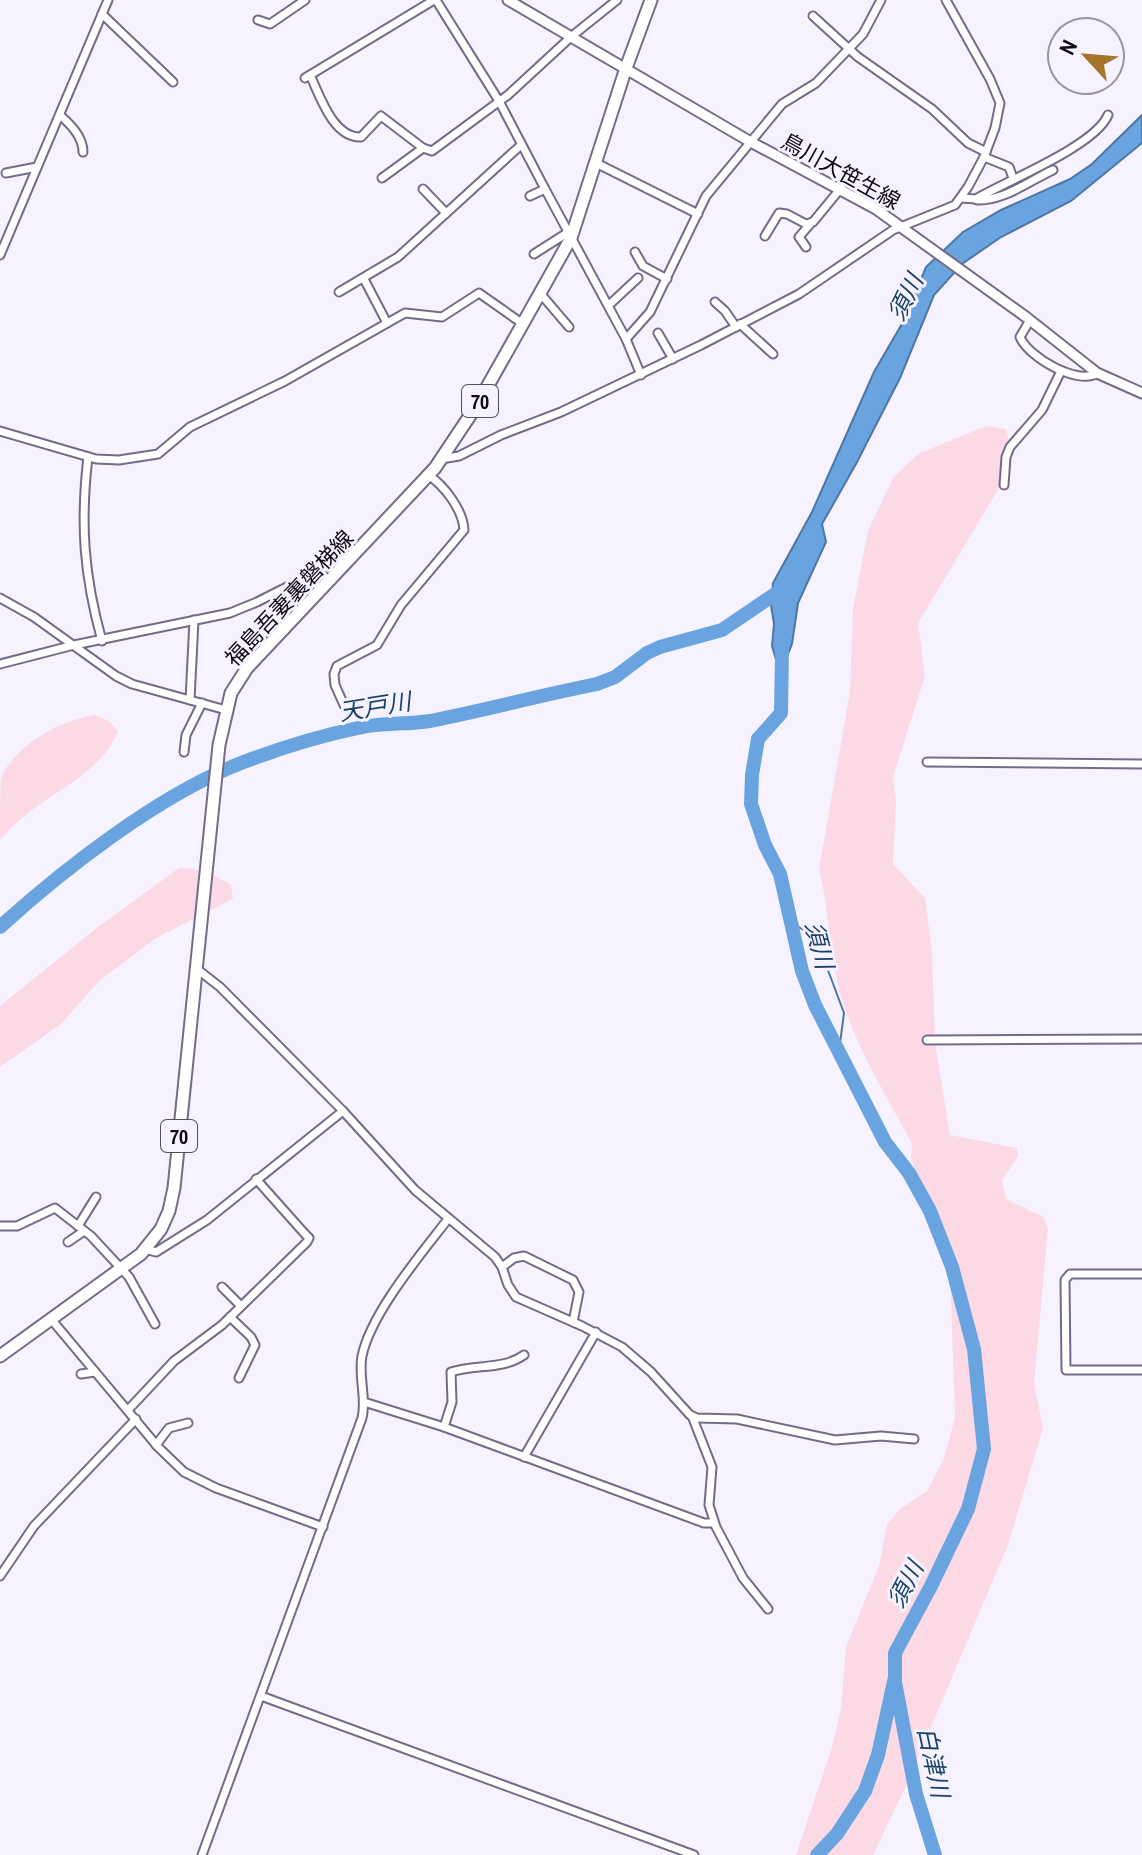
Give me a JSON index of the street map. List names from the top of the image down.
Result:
{
  "streets": {
    "main road": ["70", "福島吾妻裏磐梯線"],
    "street": ["鳥川大笹生線"]
  },
  "crossings": [
    ["鳥川大笹生線", "福島吾妻裏磐梯線"]
  ],
  "water": ["須川", "天戸川", "白津川"],
  "north": "top left"
}
